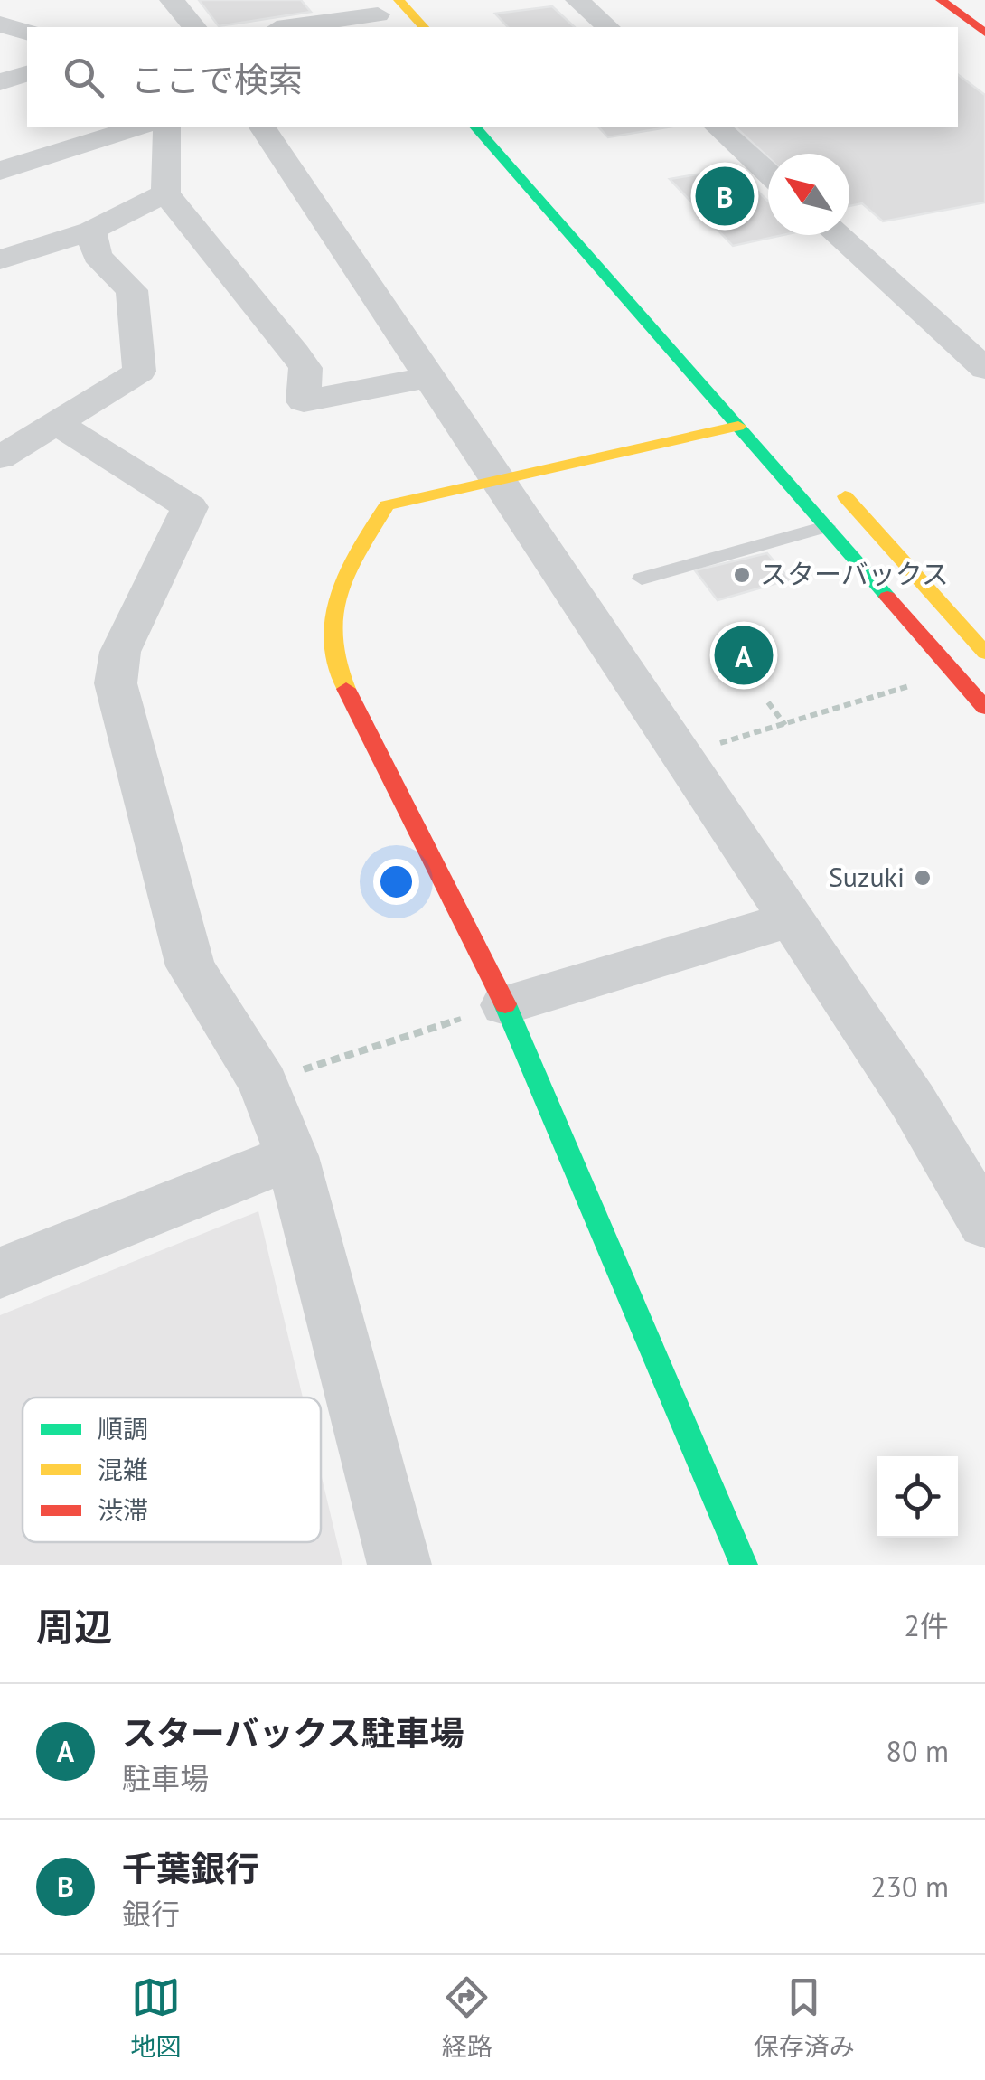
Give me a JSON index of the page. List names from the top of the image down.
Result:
{
  "places": ["スターバックス", "Suzuki"],
  "legend": ["順調", "混雑", "渋滞"],
  "north": "top left",
  "page": {
    "search": "ここで検索",
    "pins": ["B", "A"],
    "heading": ["周辺", "2件"],
    "list": [
      {
        "mark": "A",
        "name": "スターバックス駐車場",
        "note": "駐車場",
        "value": "80 m"
      },
      {
        "mark": "B",
        "name": "千葉銀行",
        "note": "銀行",
        "value": "230 m"
      }
    ],
    "nav": ["地図", "経路", "保存済み"]
  }
}
